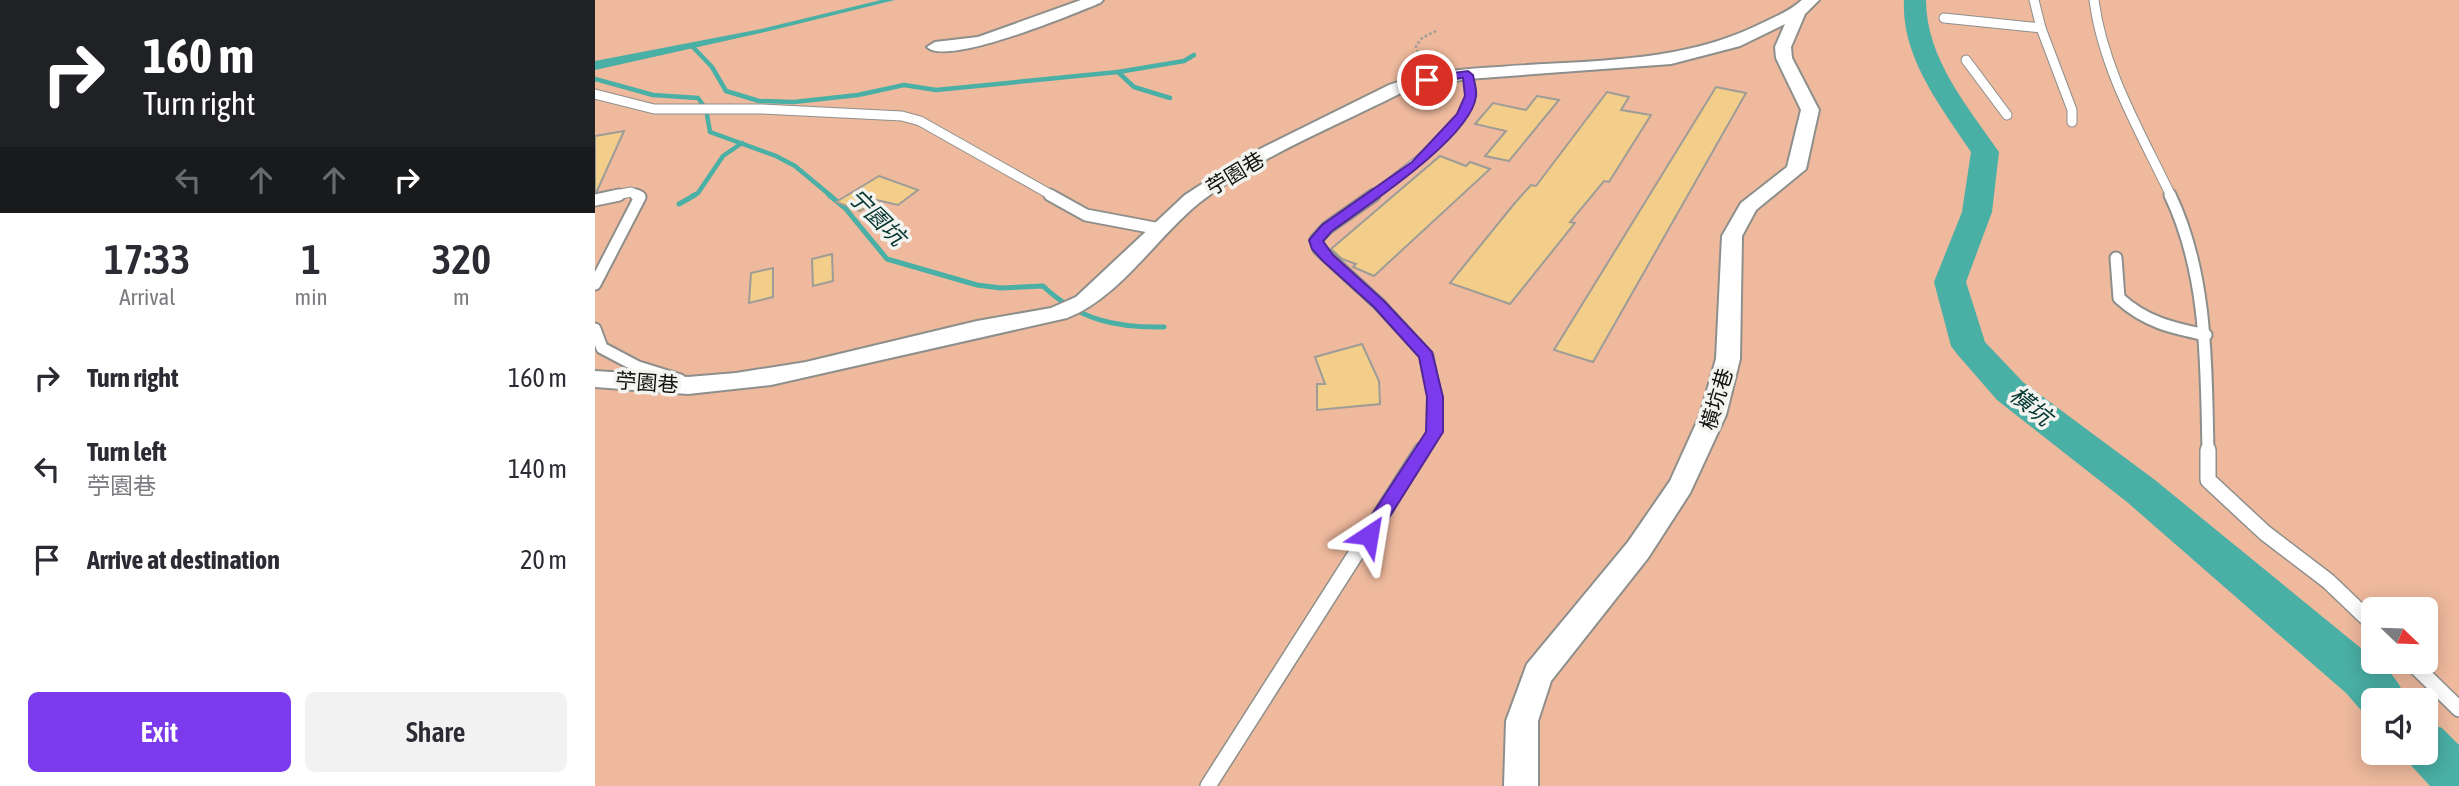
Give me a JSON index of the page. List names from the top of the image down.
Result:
{
  "streets": {
    "street": ["苧園巷", "橫坑巷"]
  },
  "crossings": [
    ["苧園巷", "橫坑巷"]
  ],
  "water": ["宁園坑", "橫坑"],
  "north": "bottom right",
  "page": {
    "turn": ["160 m", "Turn right"],
    "eta": [
      "17:33",
      "Arrival",
      "1",
      "min",
      "320",
      "m"
    ],
    "list": [
      {
        "name": "Turn right",
        "value": "160 m"
      },
      {
        "name": "Turn left",
        "note": "苧園巷",
        "value": "140 m"
      },
      {
        "name": "Arrive at destination",
        "value": "20 m"
      }
    ],
    "buttons": ["Exit", "Share"]
  }
}
